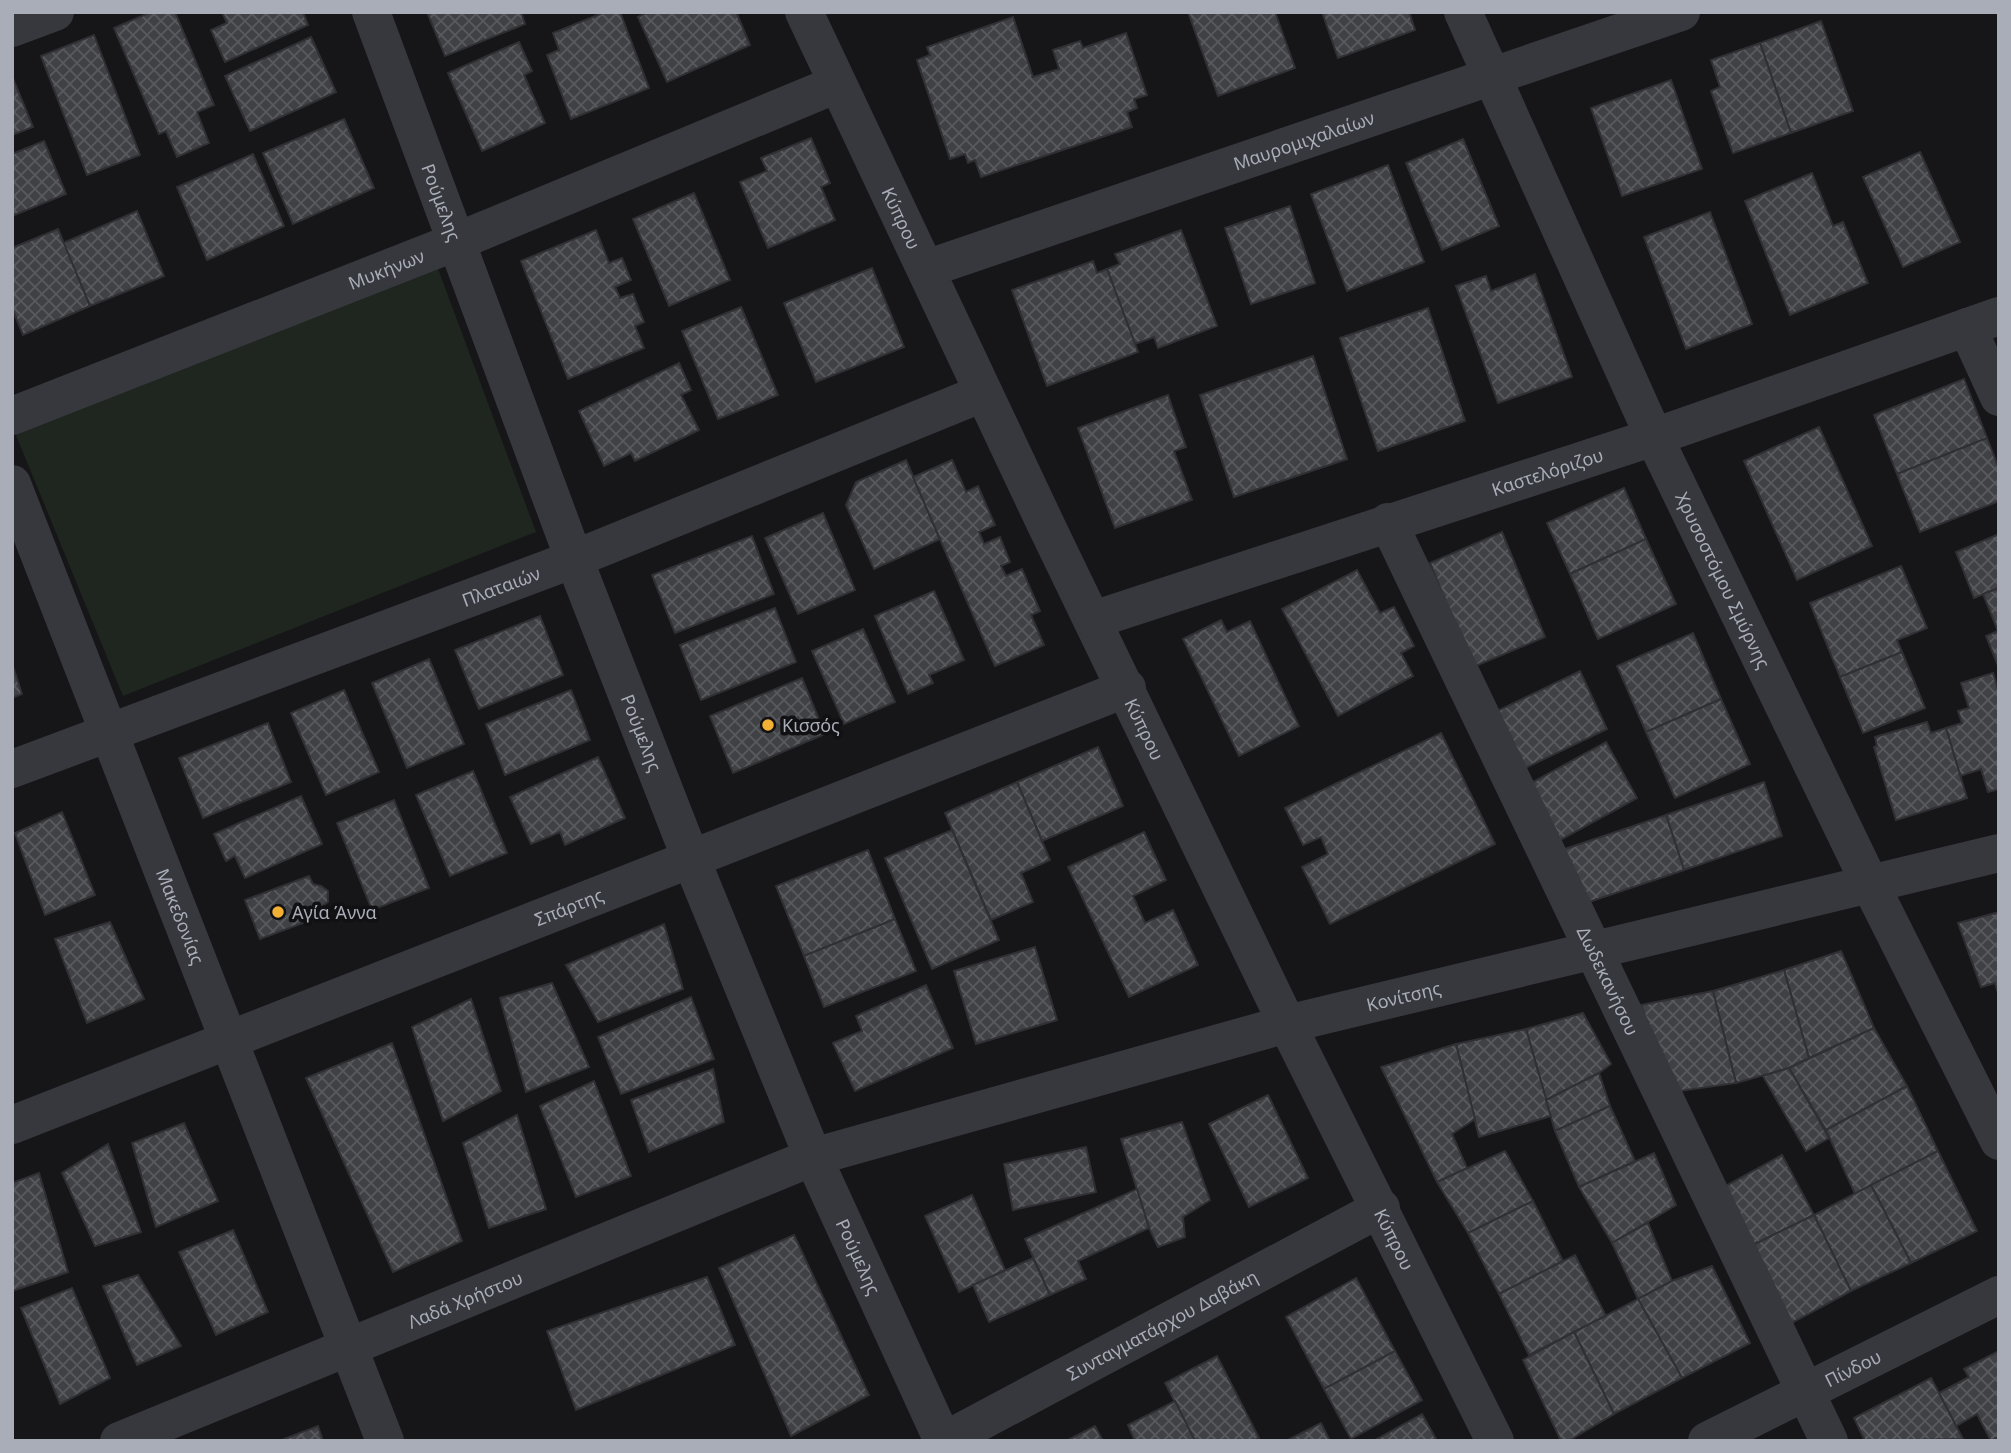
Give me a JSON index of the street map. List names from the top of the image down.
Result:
{
  "streets": {
    "street": [
      "Μαυρομιχαλαίων",
      "Ρούμελης",
      "Κύπρου",
      "Μυκήνων",
      "Καστελόριζου",
      "Χρυσοστόμου Σμύρνης",
      "Πλαταιών",
      "Σπάρτης",
      "Μακεδονίας",
      "Δωδεκανήσου",
      "Κονίτσης",
      "Λαδά Χρήστου",
      "Συνταγματάρχου Δαβάκη",
      "Πίνδου"
    ]
  },
  "crossings": [
    ["Μαυρομιχαλαίων", "Κύπρου"],
    ["Μαυρομιχαλαίων", "Χρυσοστόμου Σμύρνης"],
    ["Ρούμελης", "Μυκήνων"],
    ["Ρούμελης", "Πλαταιών"],
    ["Ρούμελης", "Σπάρτης"],
    ["Ρούμελης", "Κονίτσης"],
    ["Ρούμελης", "Λαδά Χρήστου"],
    ["Ρούμελης", "Συνταγματάρχου Δαβάκη"],
    ["Κύπρου", "Μυκήνων"],
    ["Κύπρου", "Καστελόριζου"],
    ["Κύπρου", "Πλαταιών"],
    ["Κύπρου", "Σπάρτης"],
    ["Κύπρου", "Κονίτσης"],
    ["Κύπρου", "Συνταγματάρχου Δαβάκη"],
    ["Καστελόριζου", "Χρυσοστόμου Σμύρνης"],
    ["Καστελόριζου", "Δωδεκανήσου"],
    ["Χρυσοστόμου Σμύρνης", "Κονίτσης"],
    ["Πλαταιών", "Μακεδονίας"],
    ["Σπάρτης", "Μακεδονίας"],
    ["Μακεδονίας", "Λαδά Χρήστου"],
    ["Δωδεκανήσου", "Κονίτσης"],
    ["Δωδεκανήσου", "Πίνδου"],
    ["Κονίτσης", "Λαδά Χρήστου"]
  ],
  "places": ["Κισσός", "Αγία Άννα"]
}
